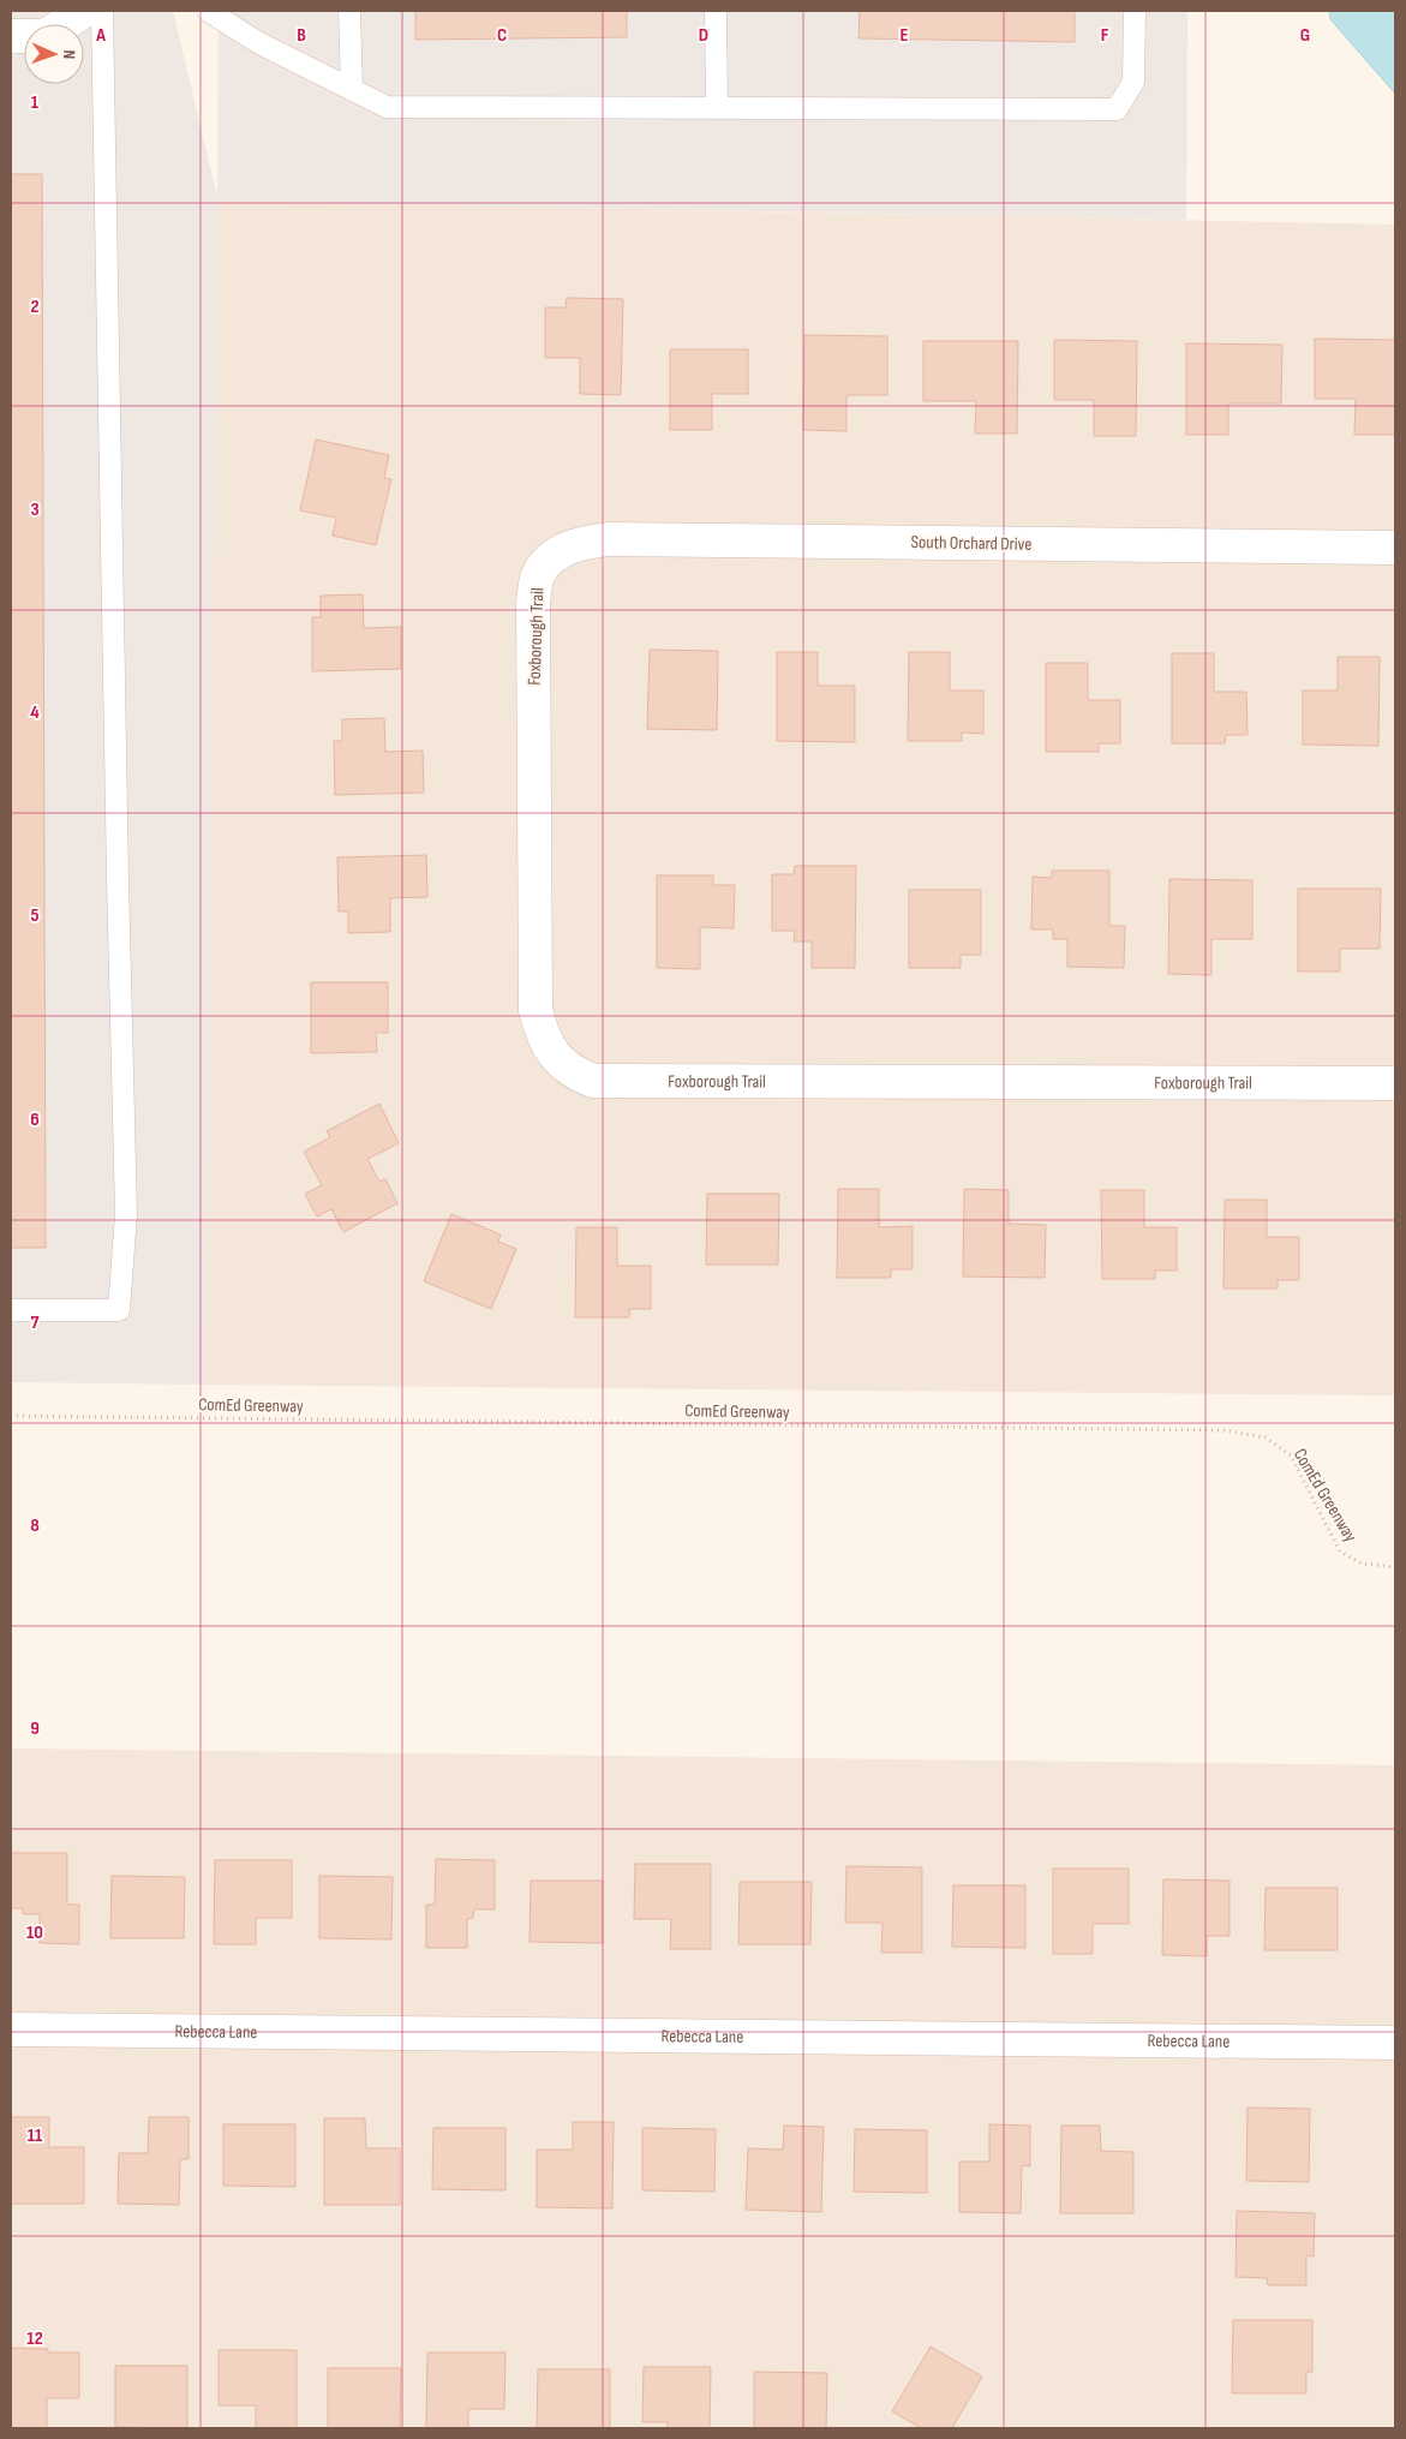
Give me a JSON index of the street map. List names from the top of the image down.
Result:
{
  "streets": {
    "street": ["South Orchard Drive", "Foxborough Trail", "Rebecca Lane"],
    "path": ["ComEd Greenway"]
  },
  "crossings": [
    ["South Orchard Drive", "Foxborough Trail"]
  ],
  "north": "right",
  "grid": {
    "columns": [
      "A",
      "B",
      "C",
      "D",
      "E",
      "F",
      "G"
    ],
    "rows": [
      "1",
      "2",
      "3",
      "4",
      "5",
      "6",
      "7",
      "8",
      "9",
      "10",
      "11",
      "12"
    ]
  }
}
